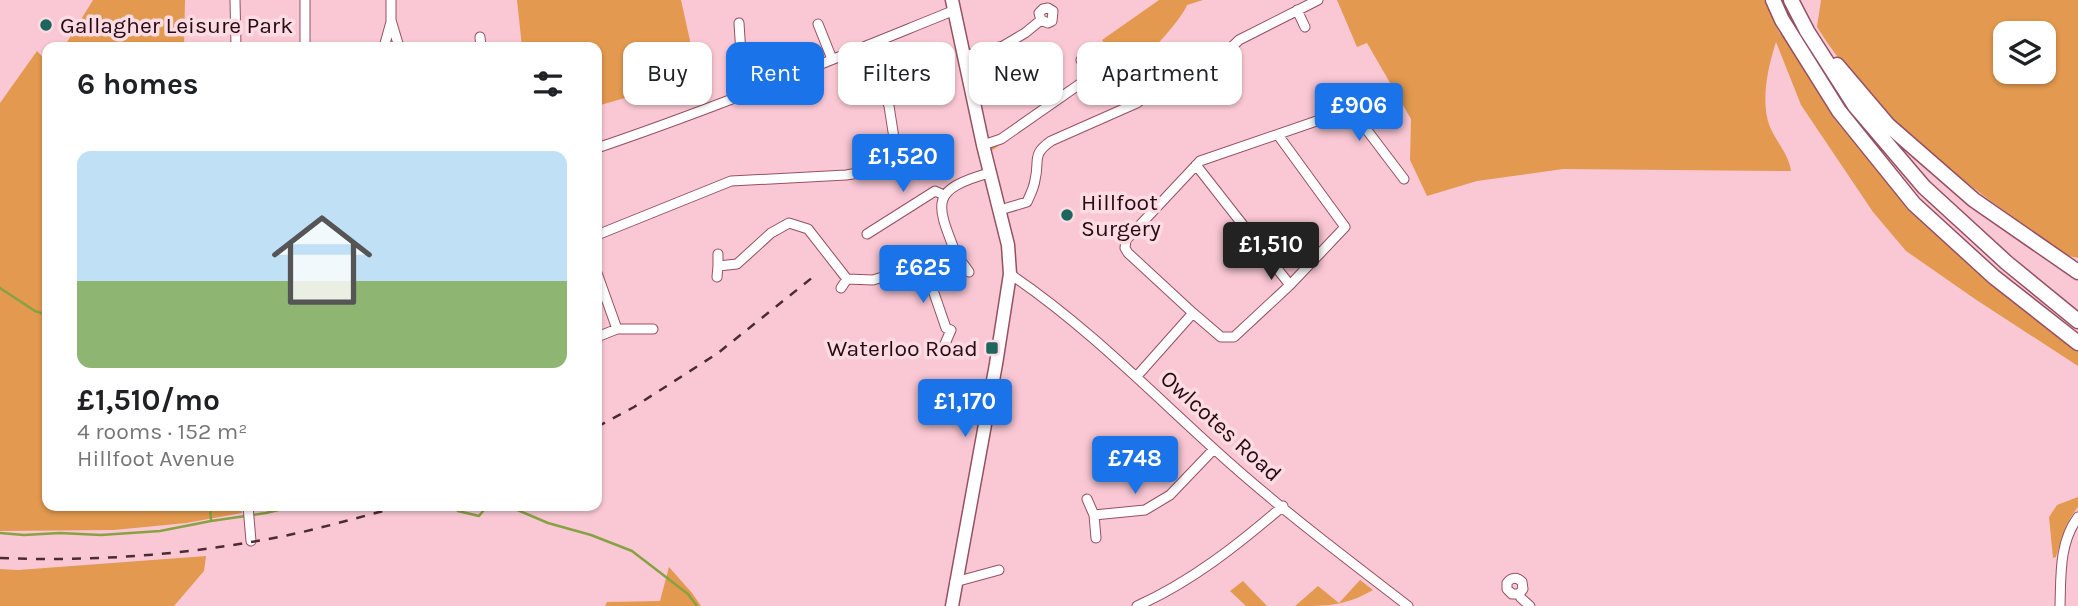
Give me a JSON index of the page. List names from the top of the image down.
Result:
{
  "streets": {
    "street": ["Owlcotes Road"]
  },
  "places": {
    "other": ["Gallagher Leisure Park", "Hillfoot Surgery"],
    "transit": ["Waterloo Road"]
  },
  "page": {
    "chip": [
      "Buy",
      "Rent",
      "Filters",
      "New",
      "Apartment"
    ],
    "heading": "6 homes",
    "price": [
      "£906",
      "£1,520",
      "£1,510",
      "£625",
      "£1,170",
      "£748"
    ],
    "list": [
      {
        "name": "£1,510/mo",
        "note": "4 rooms · 152 m² · Hillfoot Avenue"
      }
    ]
  }
}
